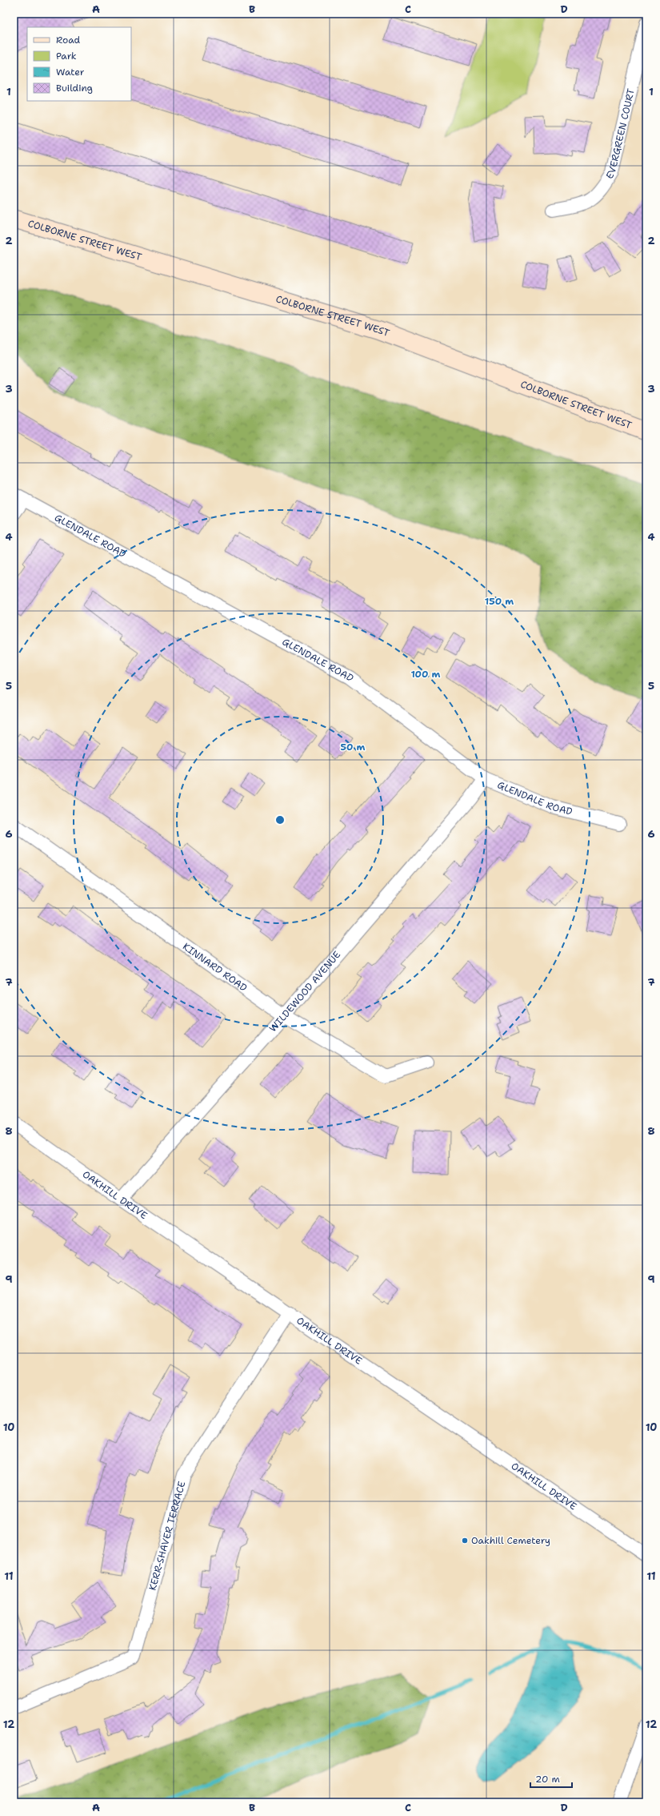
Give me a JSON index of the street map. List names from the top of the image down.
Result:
{
  "streets": {
    "main road": ["COLBORNE STREET WEST"],
    "street": [
      "EVERGREEN COURT",
      "GLENDALE ROAD",
      "KINNARD ROAD",
      "WILDEWOOD AVENUE",
      "OAKHILL DRIVE",
      "KERR-SHAVER TERRACE"
    ]
  },
  "crossings": [
    ["GLENDALE ROAD", "WILDEWOOD AVENUE"],
    ["KINNARD ROAD", "WILDEWOOD AVENUE"],
    ["WILDEWOOD AVENUE", "OAKHILL DRIVE"],
    ["OAKHILL DRIVE", "KERR-SHAVER TERRACE"]
  ],
  "places": ["Oakhill Cemetery"],
  "legend": [
    "Road",
    "Park",
    "Water",
    "Building"
  ],
  "scale_bar": "20 m",
  "grid": {
    "columns": [
      "A",
      "B",
      "C",
      "D"
    ],
    "rows": [
      "1",
      "2",
      "3",
      "4",
      "5",
      "6",
      "7",
      "8",
      "9",
      "10",
      "11",
      "12"
    ]
  },
  "rings": ["150 m", "100 m", "50 m"]
}
